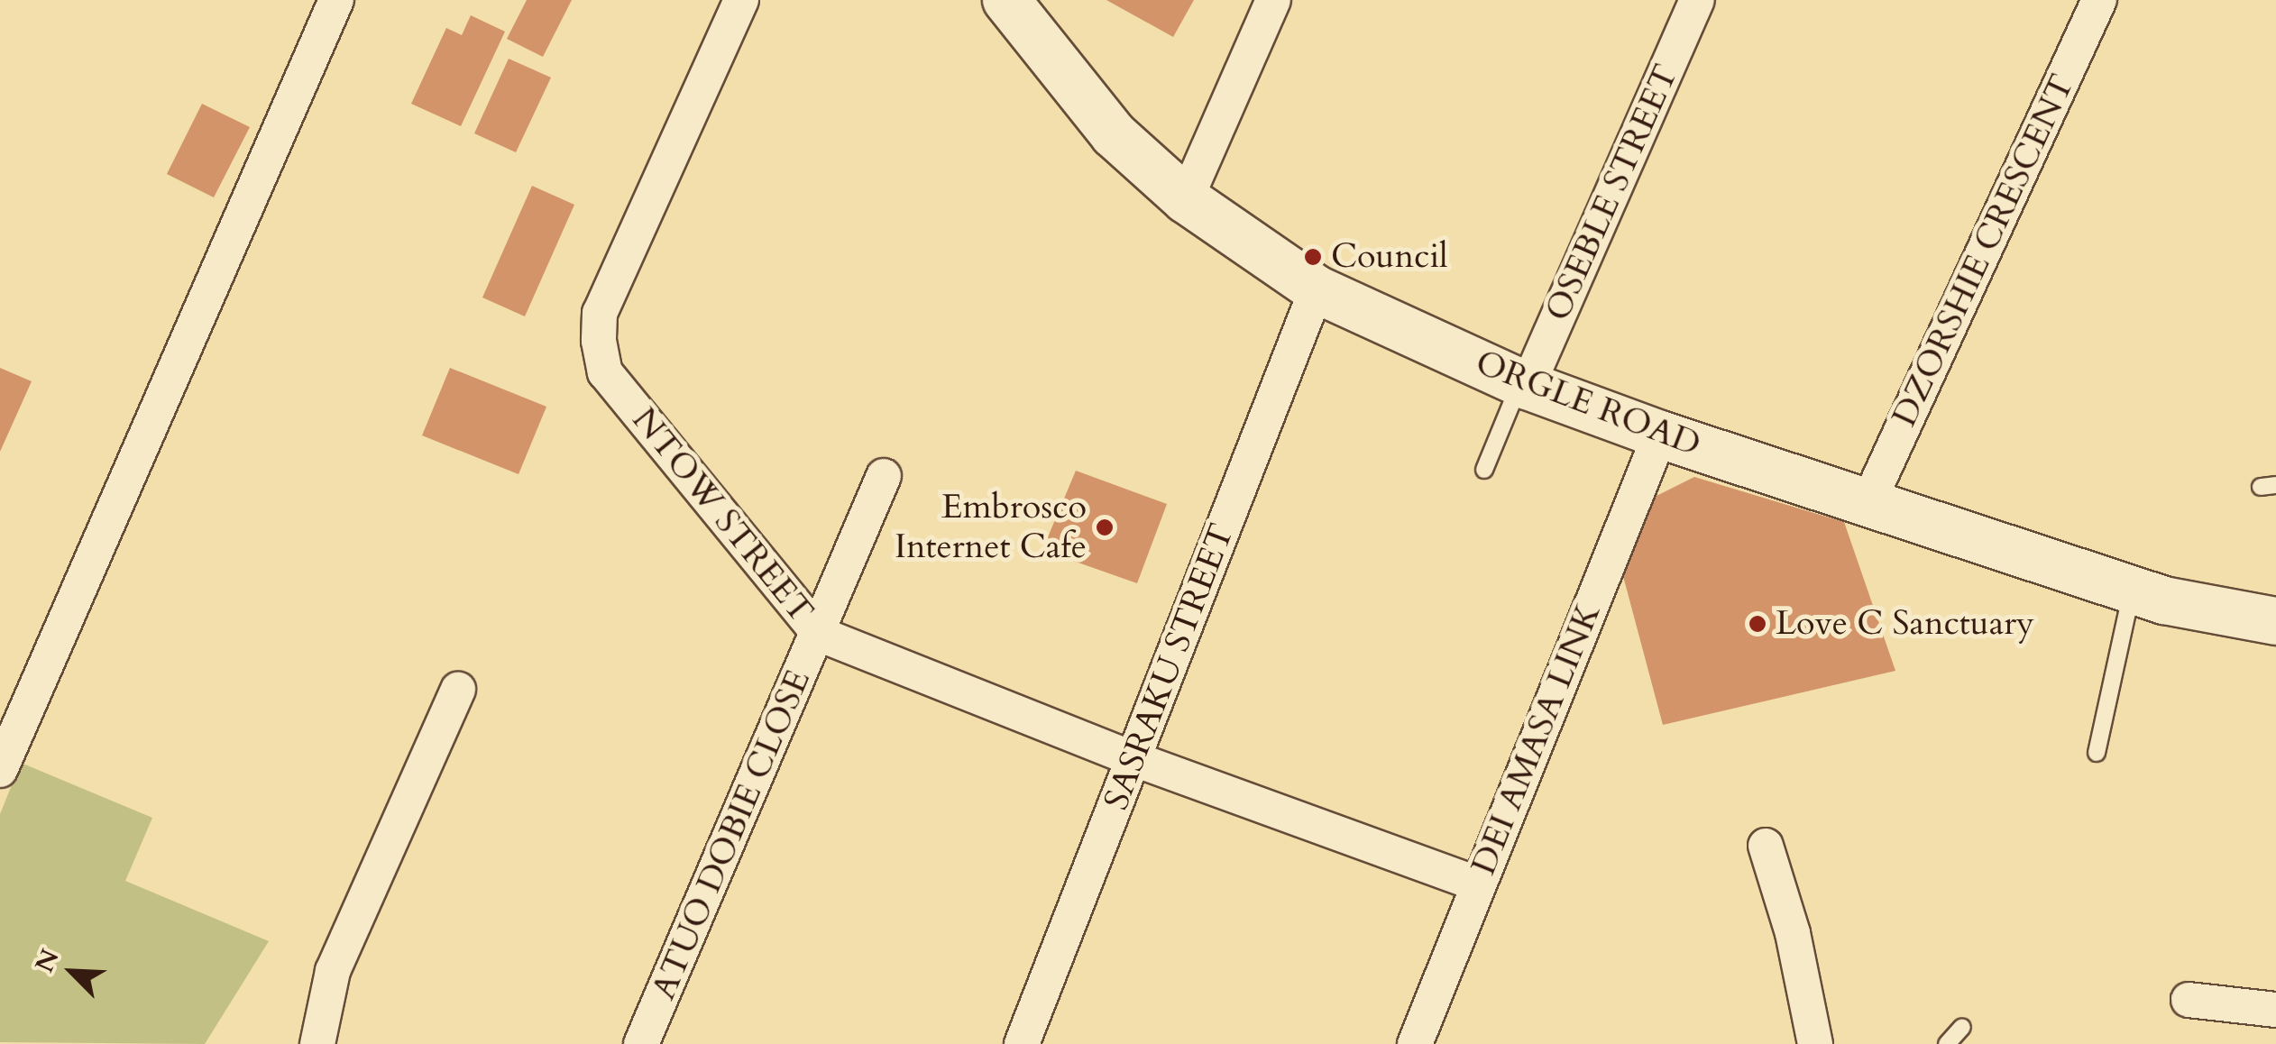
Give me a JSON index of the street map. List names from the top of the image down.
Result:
{
  "streets": {
    "street": [
      "OSEBLE STREET",
      "DZORSHIE CRESCENT",
      "ORGLE ROAD",
      "NTOW STREET",
      "SASRAKU STREET",
      "DEI AMASA LINK",
      "ATUO DOBIE CLOSE"
    ]
  },
  "crossings": [
    ["OSEBLE STREET", "ORGLE ROAD"],
    ["DZORSHIE CRESCENT", "ORGLE ROAD"],
    ["ORGLE ROAD", "SASRAKU STREET"],
    ["ORGLE ROAD", "DEI AMASA LINK"],
    ["NTOW STREET", "SASRAKU STREET"],
    ["NTOW STREET", "DEI AMASA LINK"],
    ["NTOW STREET", "ATUO DOBIE CLOSE"]
  ],
  "places": ["Council", "Embrosco Internet Cafe", "Love C Sanctuary"],
  "north": "top left"
}
